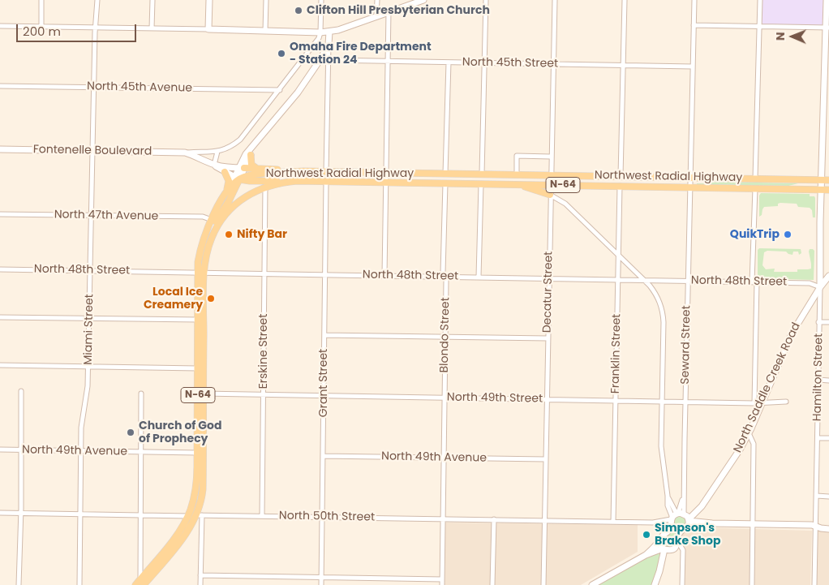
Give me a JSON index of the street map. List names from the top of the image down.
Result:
{
  "streets": {
    "main road": [
      "Fontenelle Boulevard",
      "Northwest Radial Highway",
      "N-64",
      "Hamilton Street",
      "North Saddle Creek Road",
      "North 50th Street"
    ],
    "street": [
      "North 45th Street",
      "North 45th Avenue",
      "North 47th Avenue",
      "North 48th Street",
      "Decatur Street",
      "Miami Street",
      "Blondo Street",
      "Seward Street",
      "Erskine Street",
      "Franklin Street",
      "Grant Street",
      "North 49th Street",
      "North 49th Avenue"
    ]
  },
  "crossings": [
    ["North 45th Street", "Decatur Street"],
    ["North 45th Street", "Seward Street"],
    ["North 45th Avenue", "Fontenelle Boulevard"],
    ["North 45th Avenue", "Miami Street"],
    ["Fontenelle Boulevard", "Miami Street"],
    ["Northwest Radial Highway", "North 47th Avenue"],
    ["Northwest Radial Highway", "North 48th Street"],
    ["Northwest Radial Highway", "Decatur Street"],
    ["Northwest Radial Highway", "Blondo Street"],
    ["Northwest Radial Highway", "Seward Street"],
    ["Northwest Radial Highway", "Erskine Street"],
    ["Northwest Radial Highway", "Franklin Street"],
    ["Northwest Radial Highway", "Hamilton Street"],
    ["Northwest Radial Highway", "Grant Street"],
    ["Northwest Radial Highway", "North 49th Street"],
    ["Northwest Radial Highway", "North 49th Avenue"],
    ["Northwest Radial Highway", "North 50th Street"],
    ["North 47th Avenue", "Miami Street"],
    ["North 48th Street", "Decatur Street"],
    ["North 48th Street", "Miami Street"],
    ["North 48th Street", "Blondo Street"],
    ["North 48th Street", "Seward Street"],
    ["North 48th Street", "Erskine Street"],
    ["North 48th Street", "Franklin Street"],
    ["North 48th Street", "Hamilton Street"],
    ["North 48th Street", "Grant Street"],
    ["North 48th Street", "North Saddle Creek Road"],
    ["Decatur Street", "North 49th Street"],
    ["Decatur Street", "North 49th Avenue"],
    ["Decatur Street", "North 50th Street"],
    ["Miami Street", "North 49th Avenue"],
    ["Miami Street", "North 50th Street"],
    ["Blondo Street", "North 49th Street"],
    ["Blondo Street", "North 49th Avenue"],
    ["Blondo Street", "North 50th Street"],
    ["Seward Street", "North Saddle Creek Road"],
    ["Seward Street", "North 49th Street"],
    ["Seward Street", "North 50th Street"],
    ["Erskine Street", "North 49th Street"],
    ["Erskine Street", "North 50th Street"],
    ["Franklin Street", "North 49th Street"],
    ["Franklin Street", "North 50th Street"],
    ["Hamilton Street", "North Saddle Creek Road"],
    ["Hamilton Street", "North 50th Street"],
    ["Grant Street", "North 49th Street"],
    ["Grant Street", "North 49th Avenue"],
    ["Grant Street", "North 50th Street"],
    ["North Saddle Creek Road", "North 49th Street"],
    ["North Saddle Creek Road", "North 50th Street"]
  ],
  "places": [
    "Clifton Hill Presbyterian Church",
    "Omaha Fire Department - Station 24",
    "Nifty Bar",
    "QuikTrip",
    "Local Ice Creamery",
    "Church of God of Prophecy",
    "Simpson's Brake Shop"
  ],
  "scale_bar": "200 m",
  "north": "left"
}
